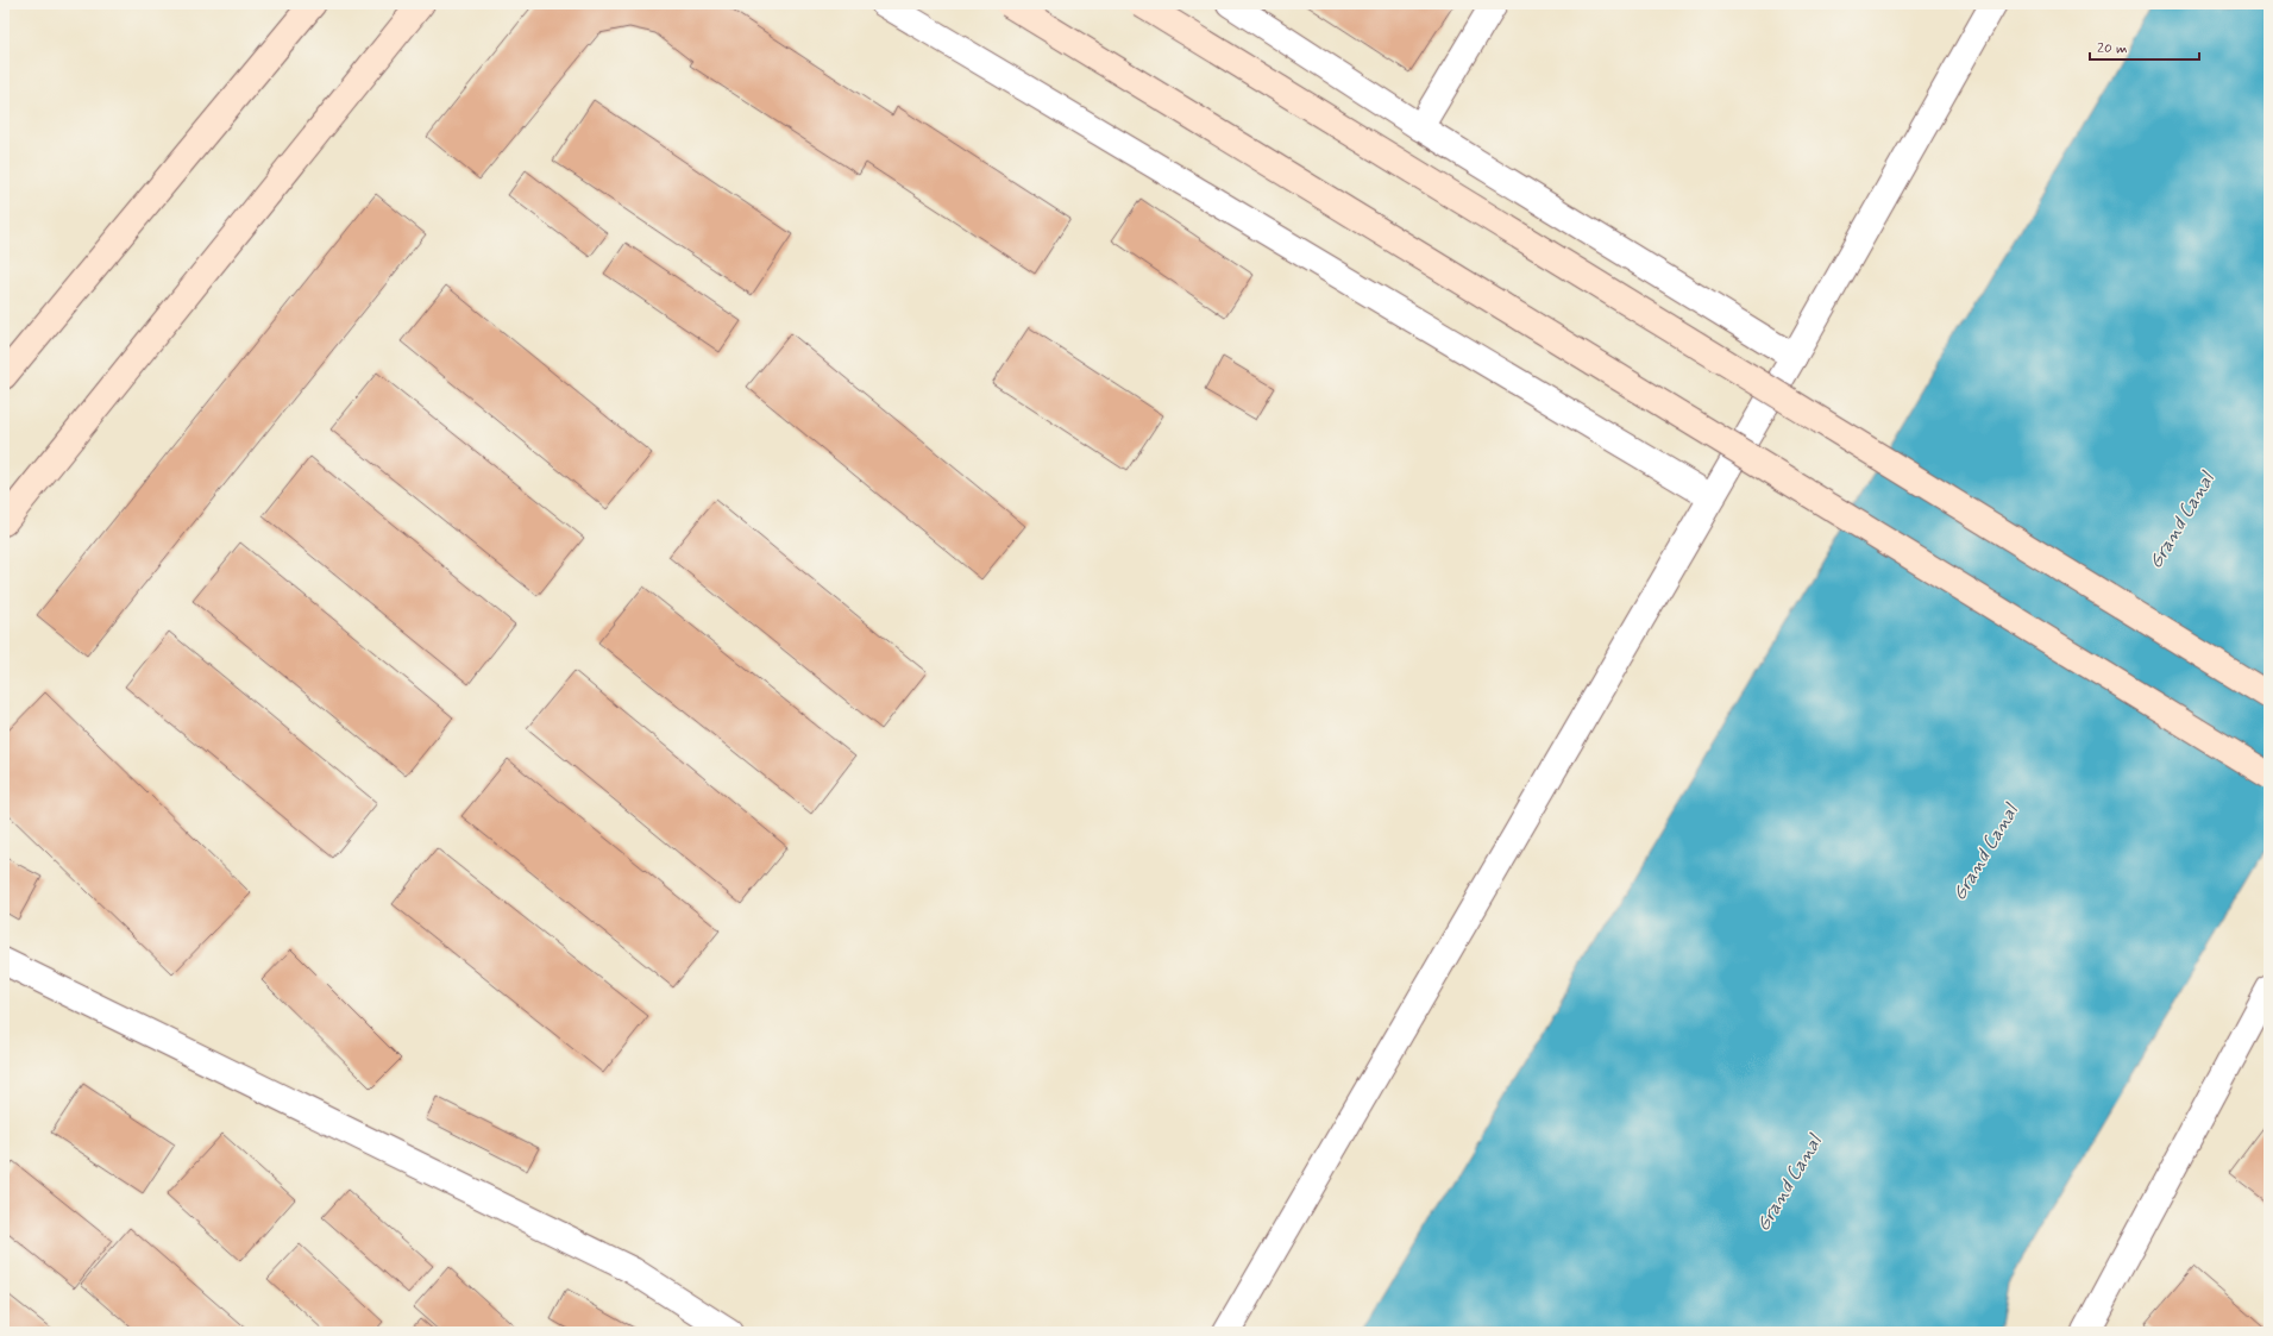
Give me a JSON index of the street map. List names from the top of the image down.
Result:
{
  "water": ["Grand Canal"],
  "scale_bar": "20 m"
}
